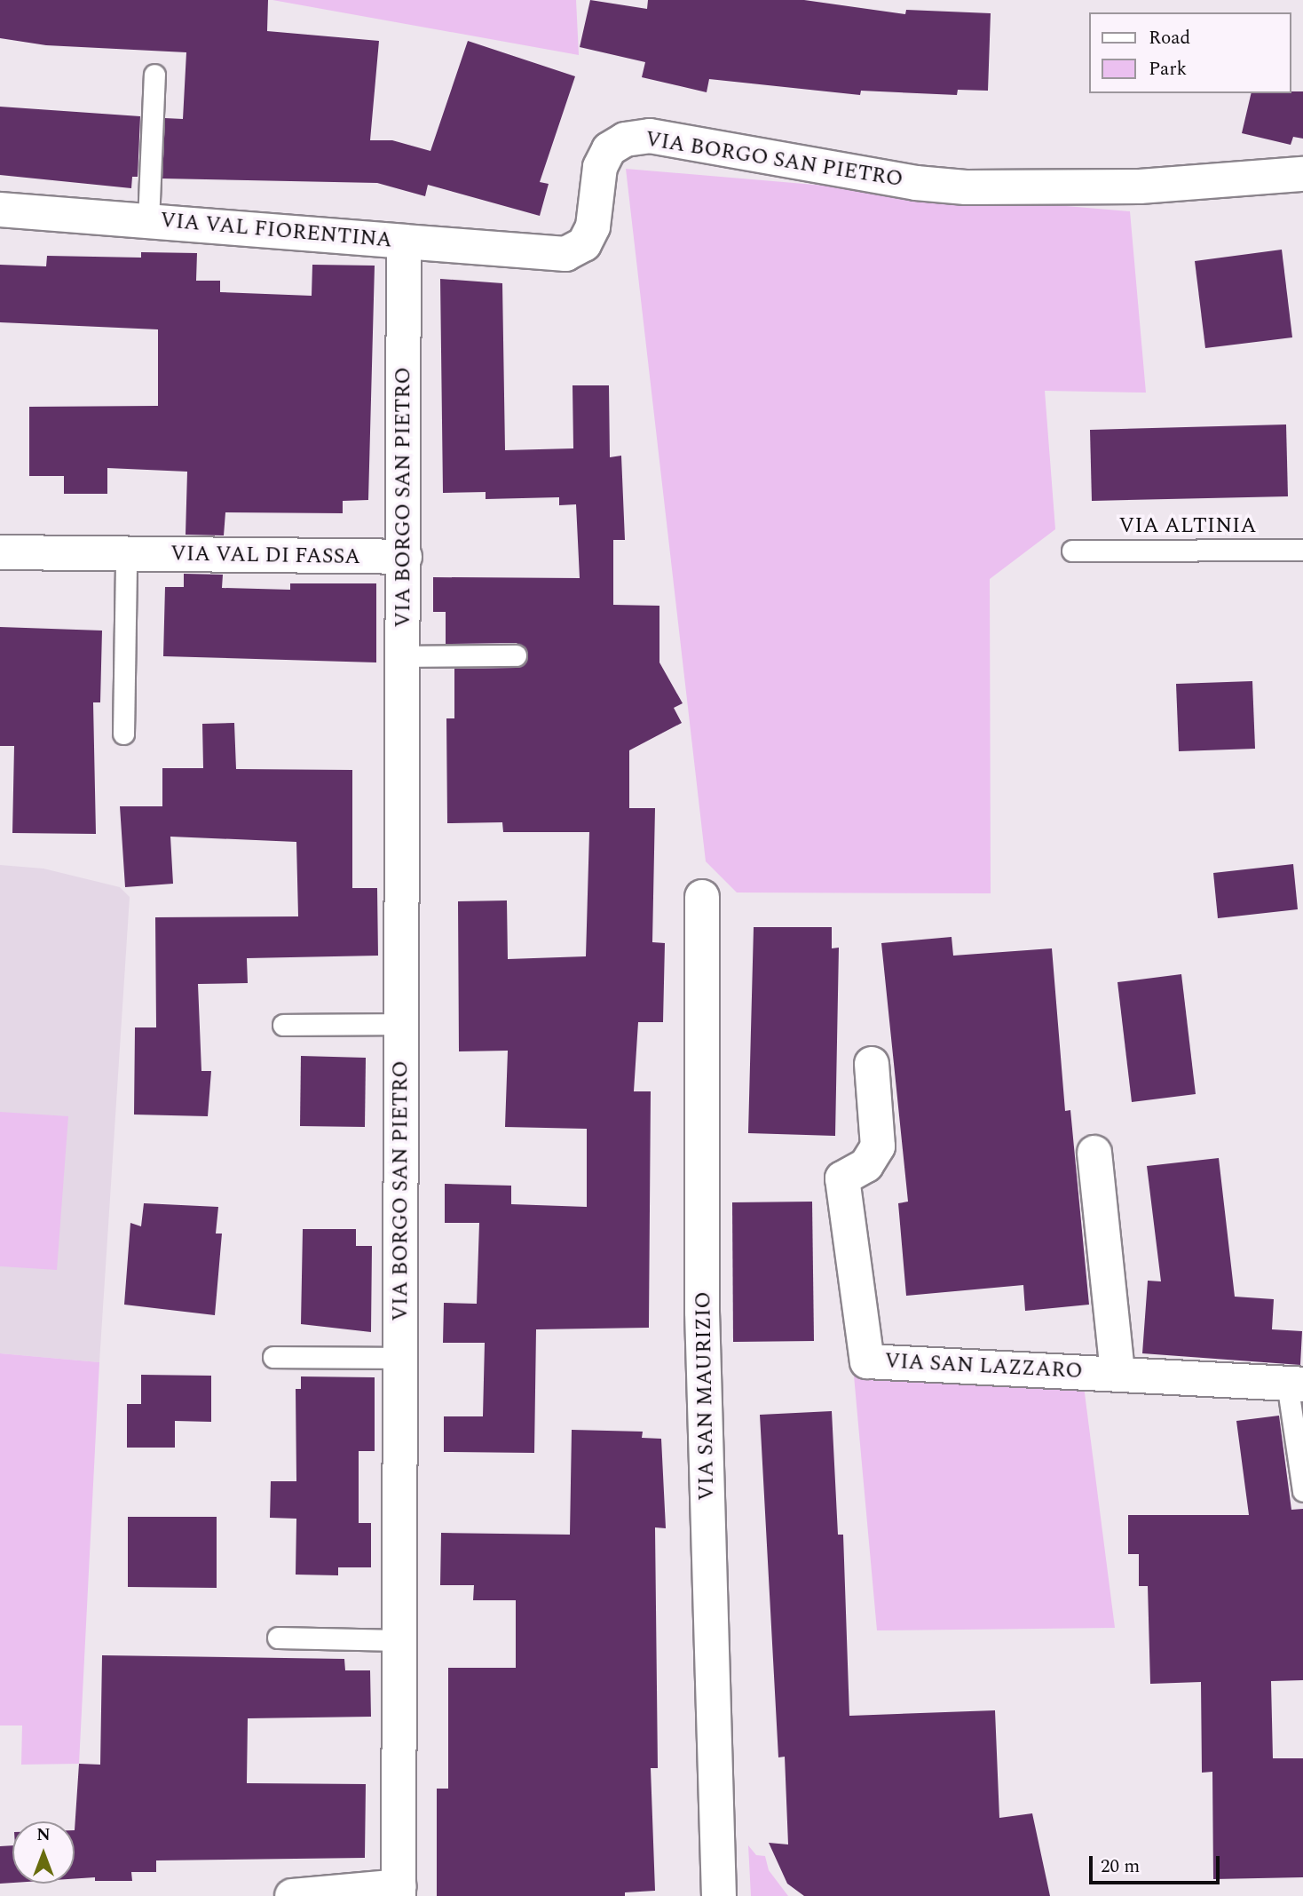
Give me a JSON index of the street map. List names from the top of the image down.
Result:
{
  "streets": {
    "street": [
      "VIA BORGO SAN PIETRO",
      "VIA VAL FIORENTINA",
      "VIA VAL DI FASSA",
      "VIA SAN LAZZARO",
      "VIA SAN MAURIZIO"
    ],
    "lane": ["VIA ALTINIA"]
  },
  "crossings": [
    ["VIA BORGO SAN PIETRO", "VIA VAL FIORENTINA"],
    ["VIA BORGO SAN PIETRO", "VIA VAL DI FASSA"]
  ],
  "legend": ["Road", "Park"],
  "scale_bar": "20 m",
  "north": "top"
}
